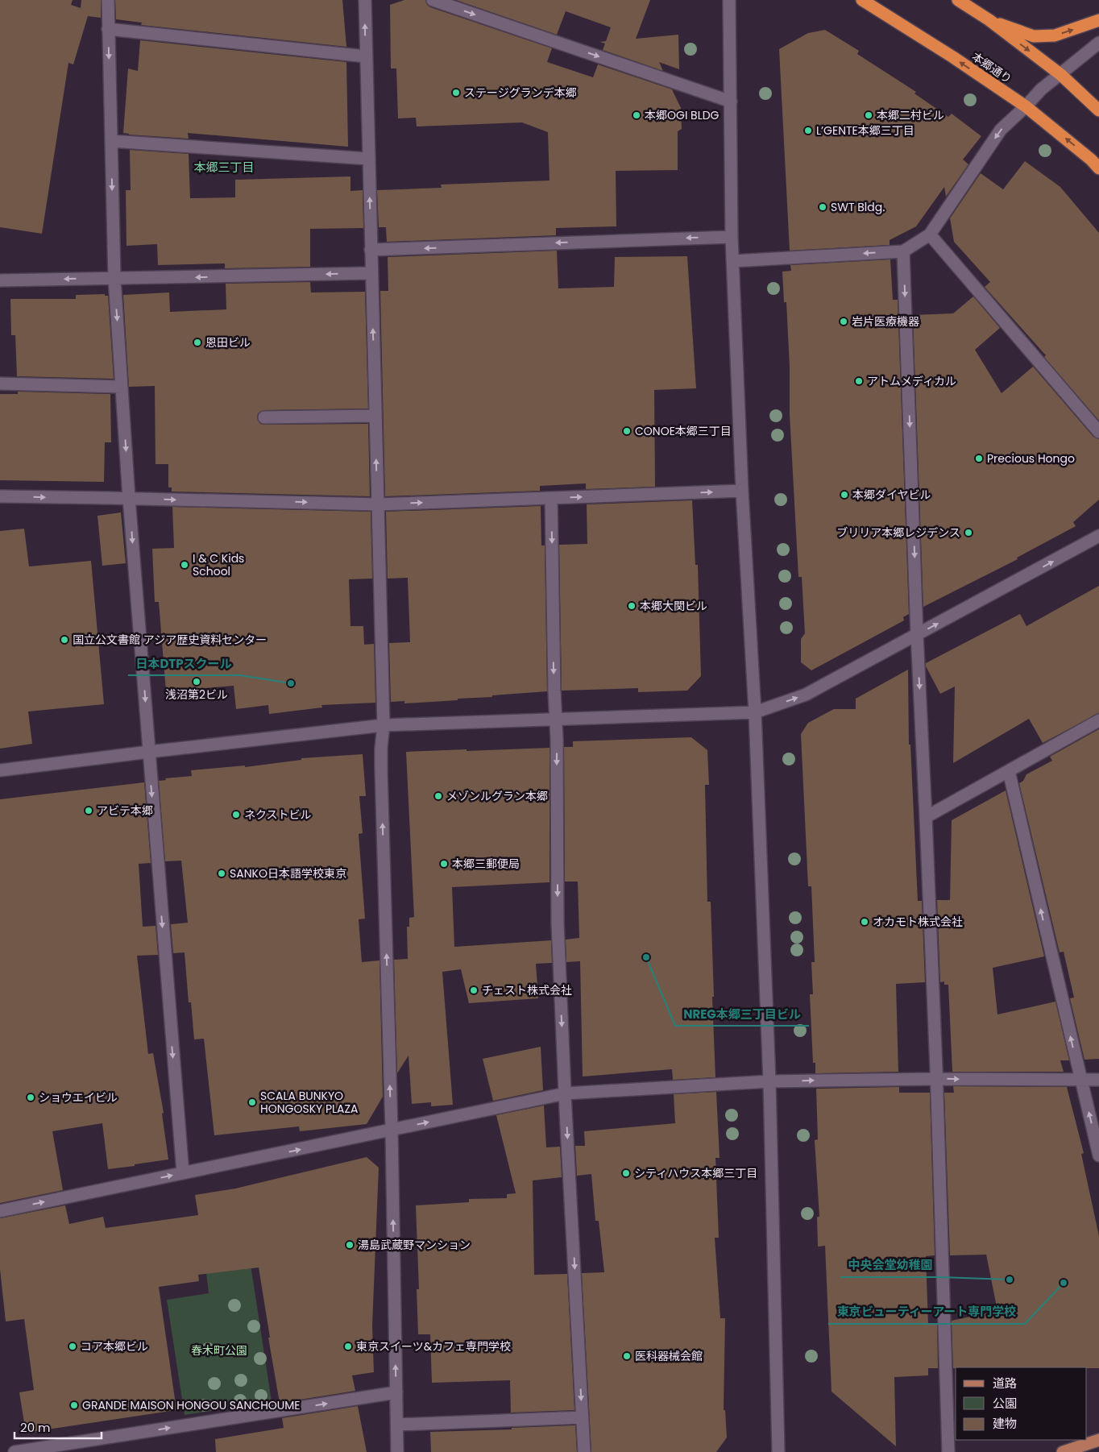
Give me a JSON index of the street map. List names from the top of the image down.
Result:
{
  "streets": {
    "highway": ["本郷通り"]
  },
  "districts": ["本郷三丁目"],
  "parks": ["春木町公園"],
  "places": [
    "ステージグランデ本郷",
    "本郷OGI BLDG",
    "本郷二村ビル",
    "L’GENTE本郷三丁目",
    "SWT Bldg.",
    "岩片医療機器",
    "恩田ビル",
    "アトムメディカル",
    "CONOE本郷三丁目",
    "Precious Hongo",
    "本郷ダイヤビル",
    "ブリリア本郷レジデンス",
    "I & C Kids School",
    "本郷大関ビル",
    "国立公文書館 アジア歴史資料センター",
    "浅沼第2ビル",
    "日本DTPスクール",
    "メゾンルグラン本郷",
    "アビテ本郷",
    "ネクストビル",
    "本郷三郵便局",
    "SANKO日本語学校東京",
    "オカモト株式会社",
    "NREG本郷三丁目ビル",
    "チェスト株式会社",
    "ショウエイビル",
    "SCALA BUNKYO HONGOSKY PLAZA",
    "シティハウス本郷三丁目",
    "湯島武蔵野マンション",
    "中央会堂幼稚園",
    "東京ビューティーアート専門学校",
    "コア本郷ビル",
    "東京スイーツ&カフェ専門学校",
    "医科器械会館",
    "GRANDE MAISON HONGOU SANCHOUME"
  ],
  "legend": ["道路", "公園", "建物"],
  "scale_bar": "20 m"
}
